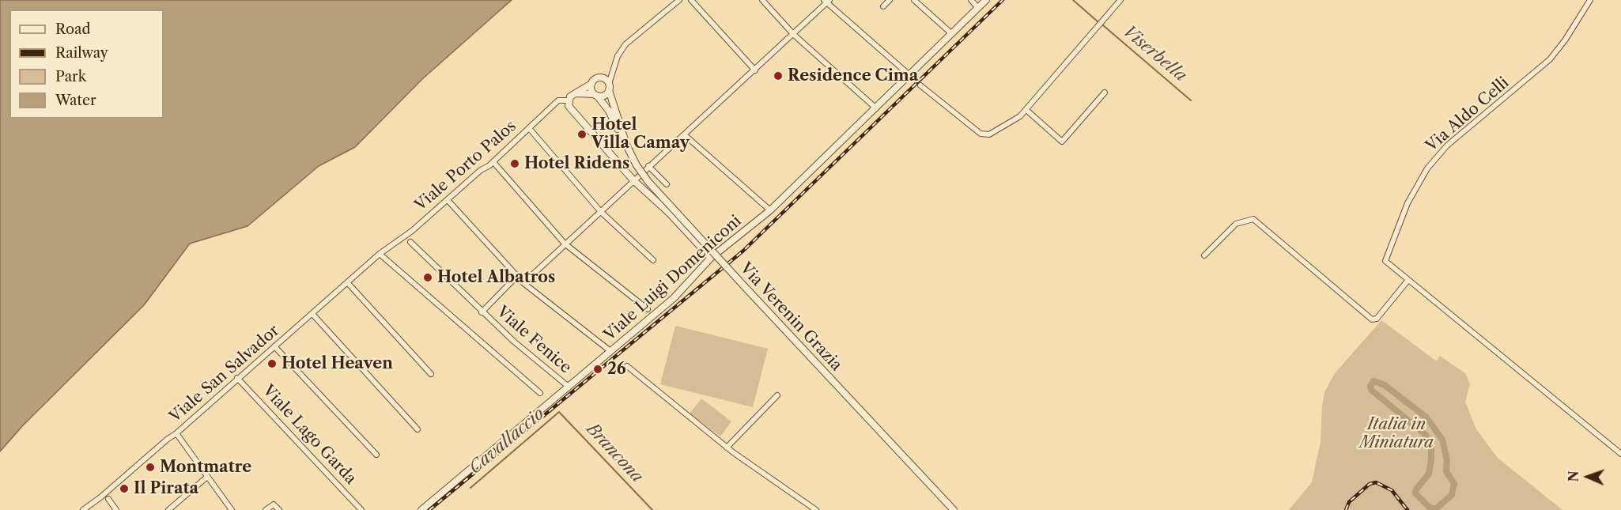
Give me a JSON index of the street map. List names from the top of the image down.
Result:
{
  "streets": {
    "street": [
      "Via Aldo Celli",
      "Viale Porto Palos",
      "Viale Luigi Domeniconi",
      "Via Verenin Grazia",
      "Viale Fenice",
      "Viale San Salvador",
      "Viale Lago Garda"
    ]
  },
  "crossings": [
    ["Viale Porto Palos", "Viale San Salvador"],
    ["Viale Luigi Domeniconi", "Viale Fenice"],
    ["Viale San Salvador", "Viale Lago Garda"]
  ],
  "water": ["Viserbella", "Cavallaccio", "Brancona"],
  "parks": ["Italia in Miniatura"],
  "places": [
    "Residence Cima",
    "Hotel Villa Camay",
    "Hotel Ridens",
    "Hotel Albatros",
    "Hotel Heaven",
    "26",
    "Montmatre",
    "Il Pirata"
  ],
  "legend": [
    "Road",
    "Railway",
    "Park",
    "Water"
  ],
  "north": "left"
}
